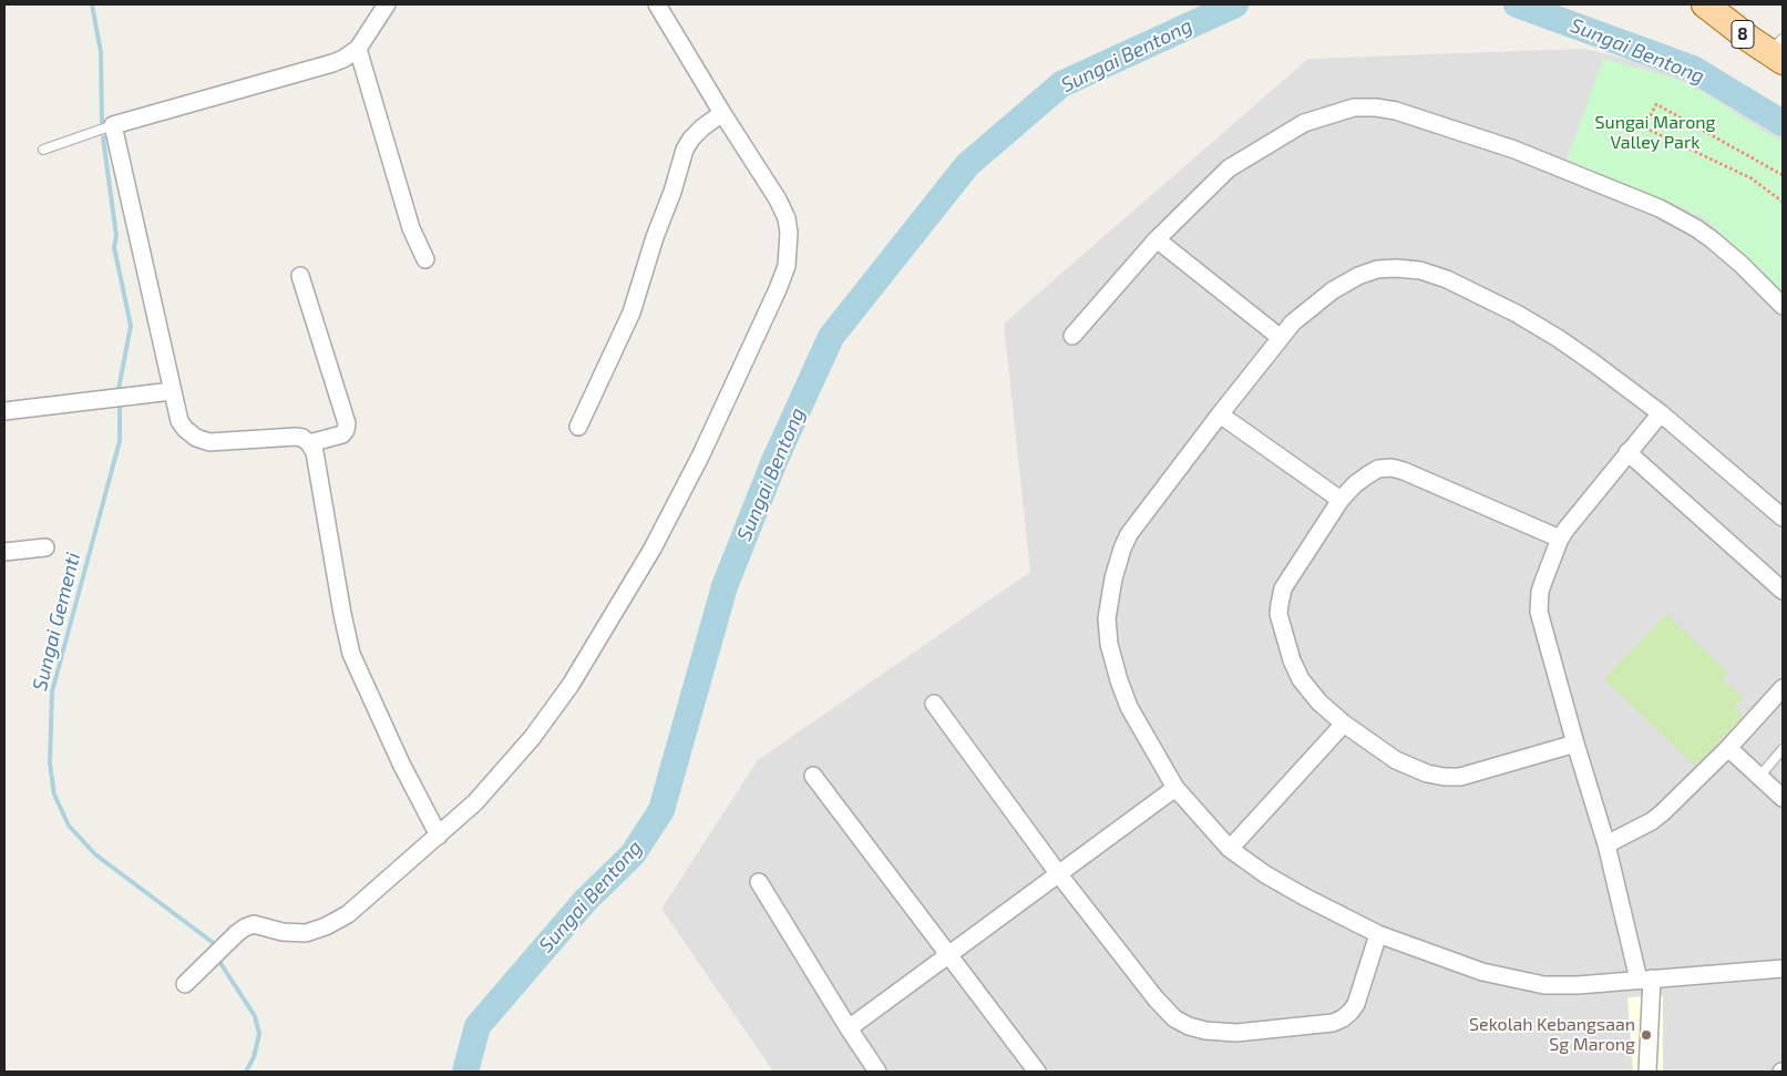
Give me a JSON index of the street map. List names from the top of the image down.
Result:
{
  "streets": {
    "main road": ["8"]
  },
  "water": ["Sungai Bentong", "Sungai Gementi"],
  "parks": ["Sungai Marong Valley Park"],
  "places": ["Sekolah Kebangsaan Sg Marong"]
}
